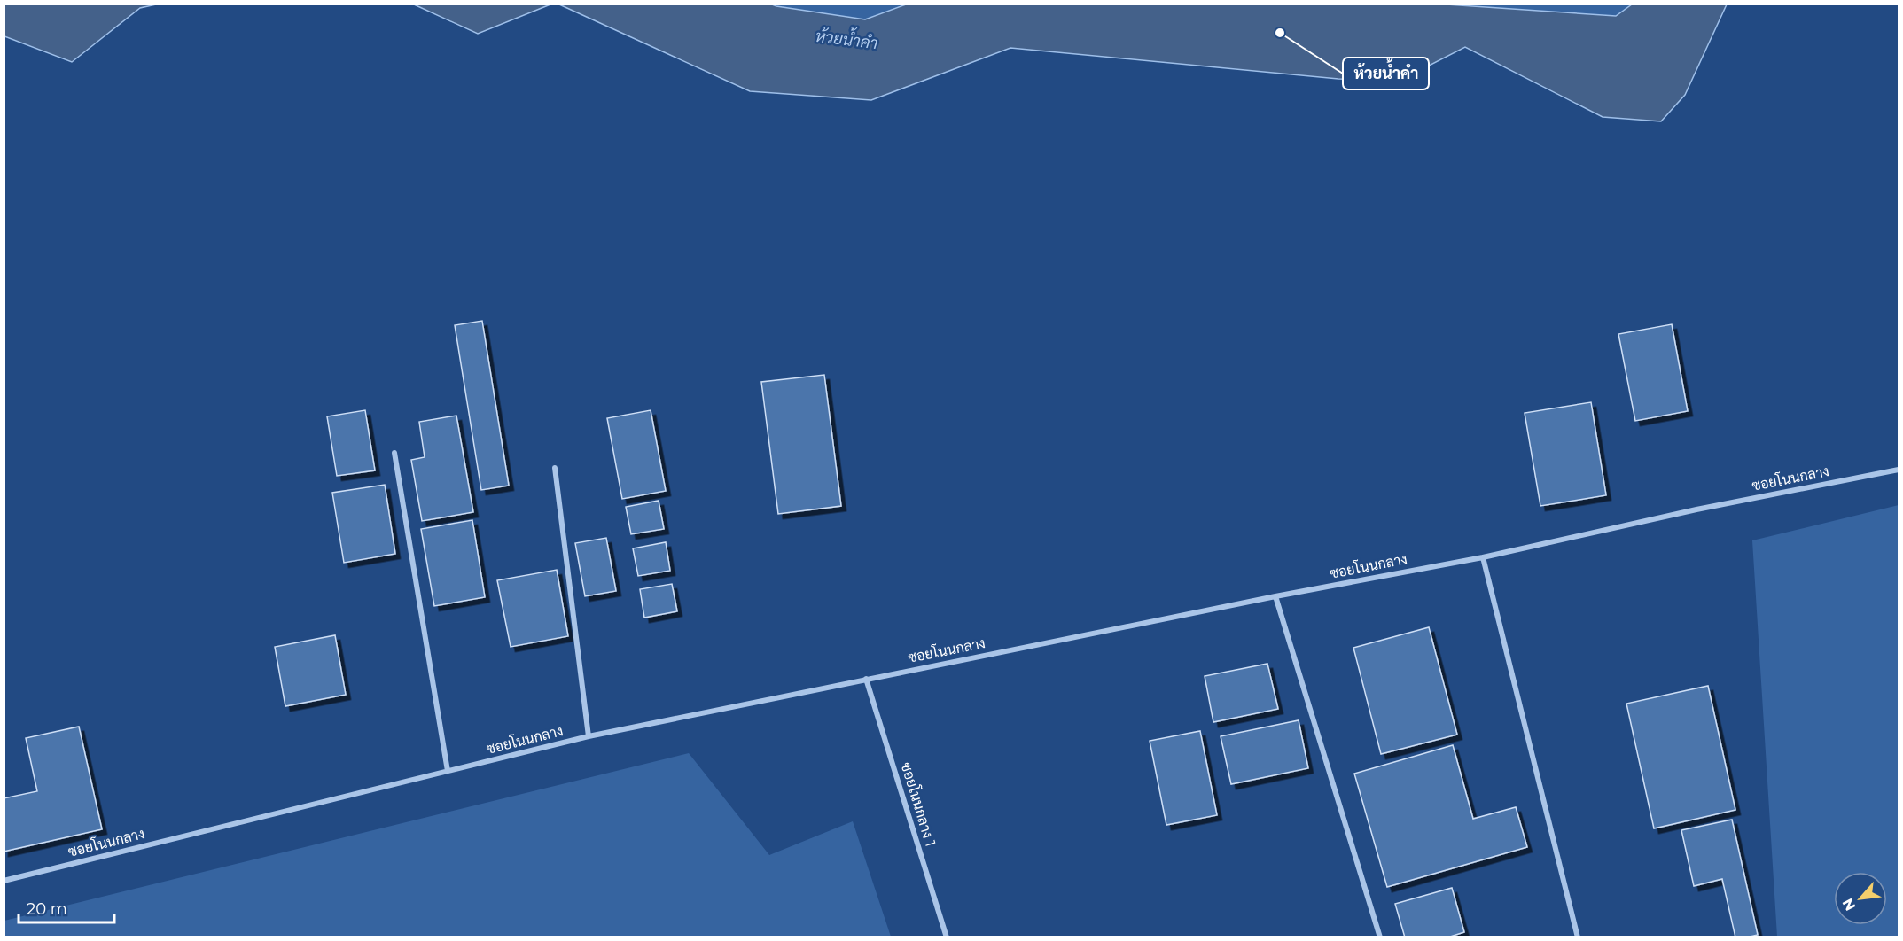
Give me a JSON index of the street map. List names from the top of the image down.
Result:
{
  "streets": {
    "street": ["ซอยโนนกลาง", "ซอยโนนกลาง 1"]
  },
  "crossings": [
    ["ซอยโนนกลาง", "ซอยโนนกลาง 1"]
  ],
  "water": ["ห้วยน้ำคำ"],
  "places": ["ห้วยน้ำคำ"],
  "scale_bar": "20 m",
  "north": "bottom left"
}
